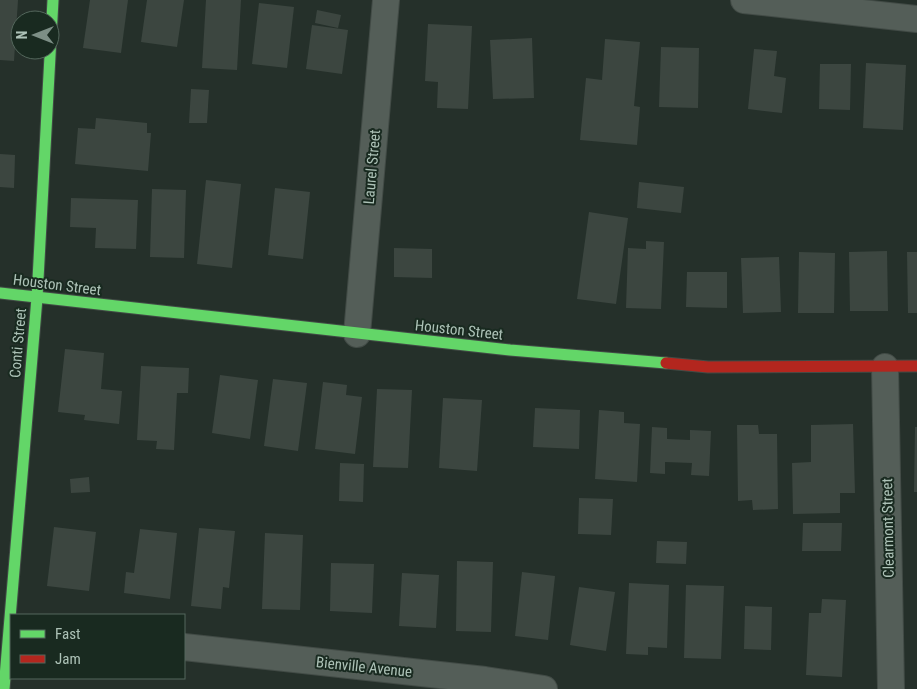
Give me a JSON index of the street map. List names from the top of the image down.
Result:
{
  "streets": {
    "street": [
      "Laurel Street",
      "Houston Street",
      "Conti Street",
      "Clearmont Street",
      "Bienville Avenue"
    ]
  },
  "crossings": [
    ["Laurel Street", "Houston Street"],
    ["Houston Street", "Conti Street"],
    ["Houston Street", "Clearmont Street"]
  ],
  "legend": ["Fast", "Jam"],
  "north": "left"
}
